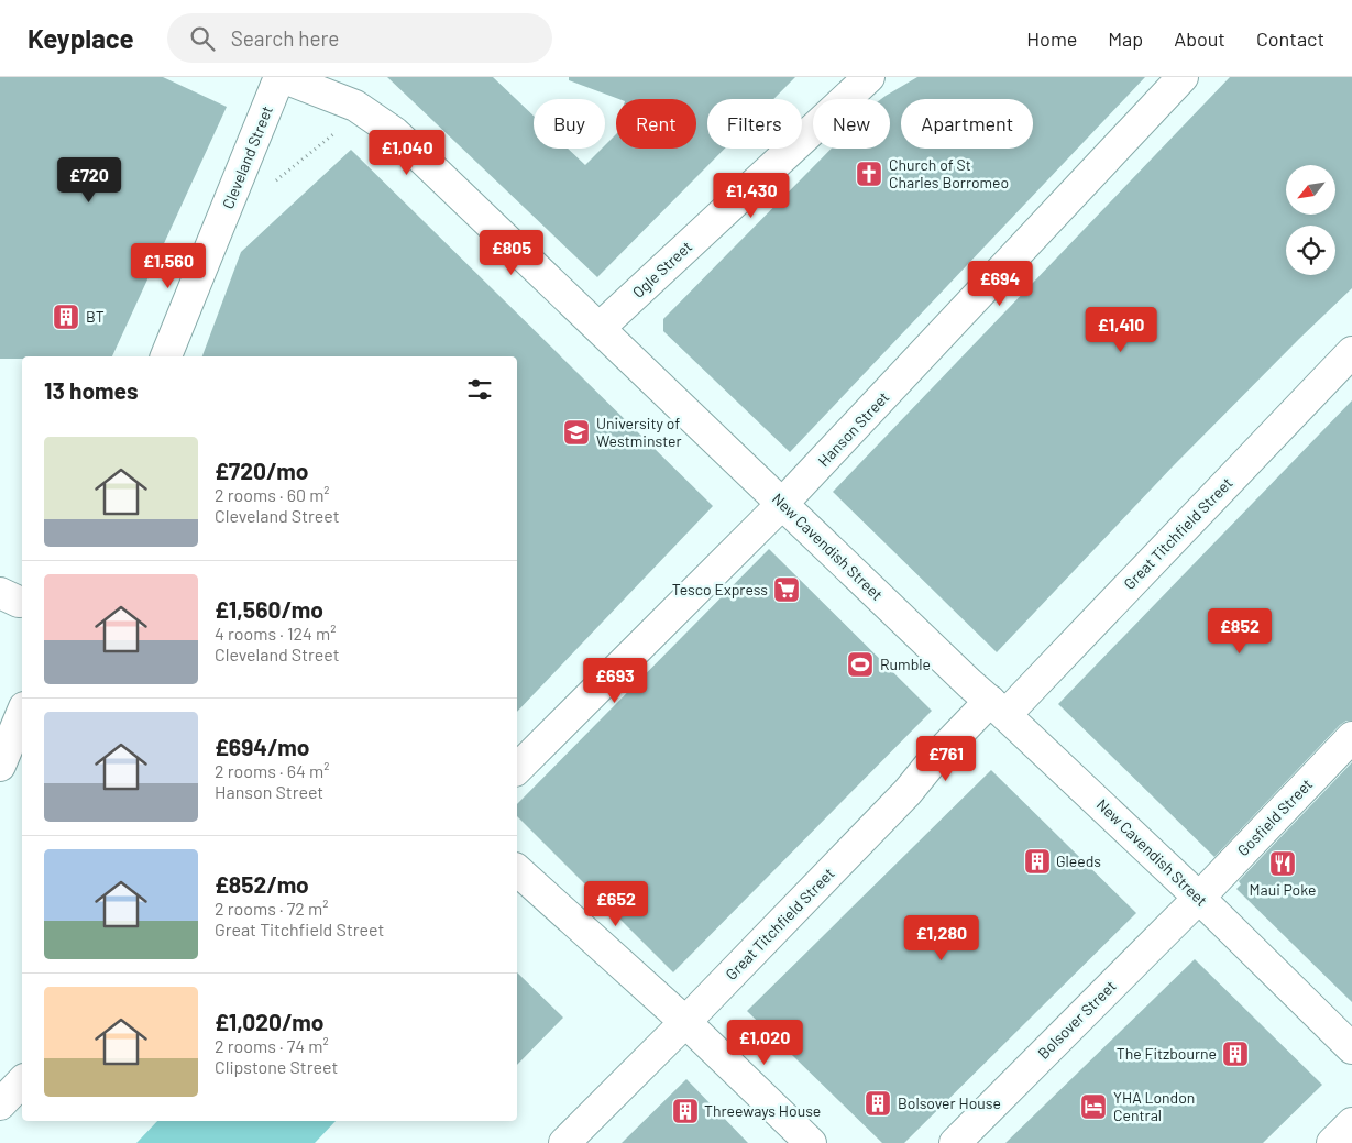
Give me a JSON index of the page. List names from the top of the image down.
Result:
{
  "streets": {
    "street": [
      "Cleveland Street",
      "Ogle Street",
      "Hanson Street",
      "Great Titchfield Street",
      "New Cavendish Street",
      "Gosfield Street",
      "Bolsover Street"
    ]
  },
  "crossings": [
    ["Cleveland Street", "New Cavendish Street"],
    ["Ogle Street", "New Cavendish Street"],
    ["Hanson Street", "New Cavendish Street"],
    ["Great Titchfield Street", "New Cavendish Street"],
    ["New Cavendish Street", "Gosfield Street"],
    ["New Cavendish Street", "Bolsover Street"],
    ["Gosfield Street", "Bolsover Street"]
  ],
  "places": {
    "church": ["Church of St Charles Borromeo"],
    "building": [
      "BT",
      "Gleeds",
      "The Fitzbourne",
      "Bolsover House",
      "Threeways House"
    ],
    "school or university": ["University of Westminster"],
    "supermarket": ["Tesco Express"],
    "sports": ["Rumble"],
    "restaurant": ["Maui Poke"],
    "hotel": ["YHA London Central"]
  },
  "north": "bottom left",
  "page": {
    "header": "Keyplace",
    "search": "Search here",
    "nav": [
      "Home",
      "Map",
      "About",
      "Contact"
    ],
    "chip": [
      "Buy",
      "Rent",
      "Filters",
      "New",
      "Apartment"
    ],
    "price": [
      "£1,040",
      "£720",
      "£1,430",
      "£805",
      "£1,560",
      "£694",
      "£1,410",
      "£852",
      "£693",
      "£761",
      "£652",
      "£1,280",
      "£1,020"
    ],
    "heading": "13 homes",
    "list": [
      {
        "name": "£720/mo",
        "note": "2 rooms · 60 m² · Cleveland Street"
      },
      {
        "name": "£1,560/mo",
        "note": "4 rooms · 124 m² · Cleveland Street"
      },
      {
        "name": "£694/mo",
        "note": "2 rooms · 64 m² · Hanson Street"
      },
      {
        "name": "£852/mo",
        "note": "2 rooms · 72 m² · Great Titchfield Street"
      },
      {
        "name": "£1,020/mo",
        "note": "2 rooms · 74 m² · Clipstone Street"
      }
    ]
  }
}
